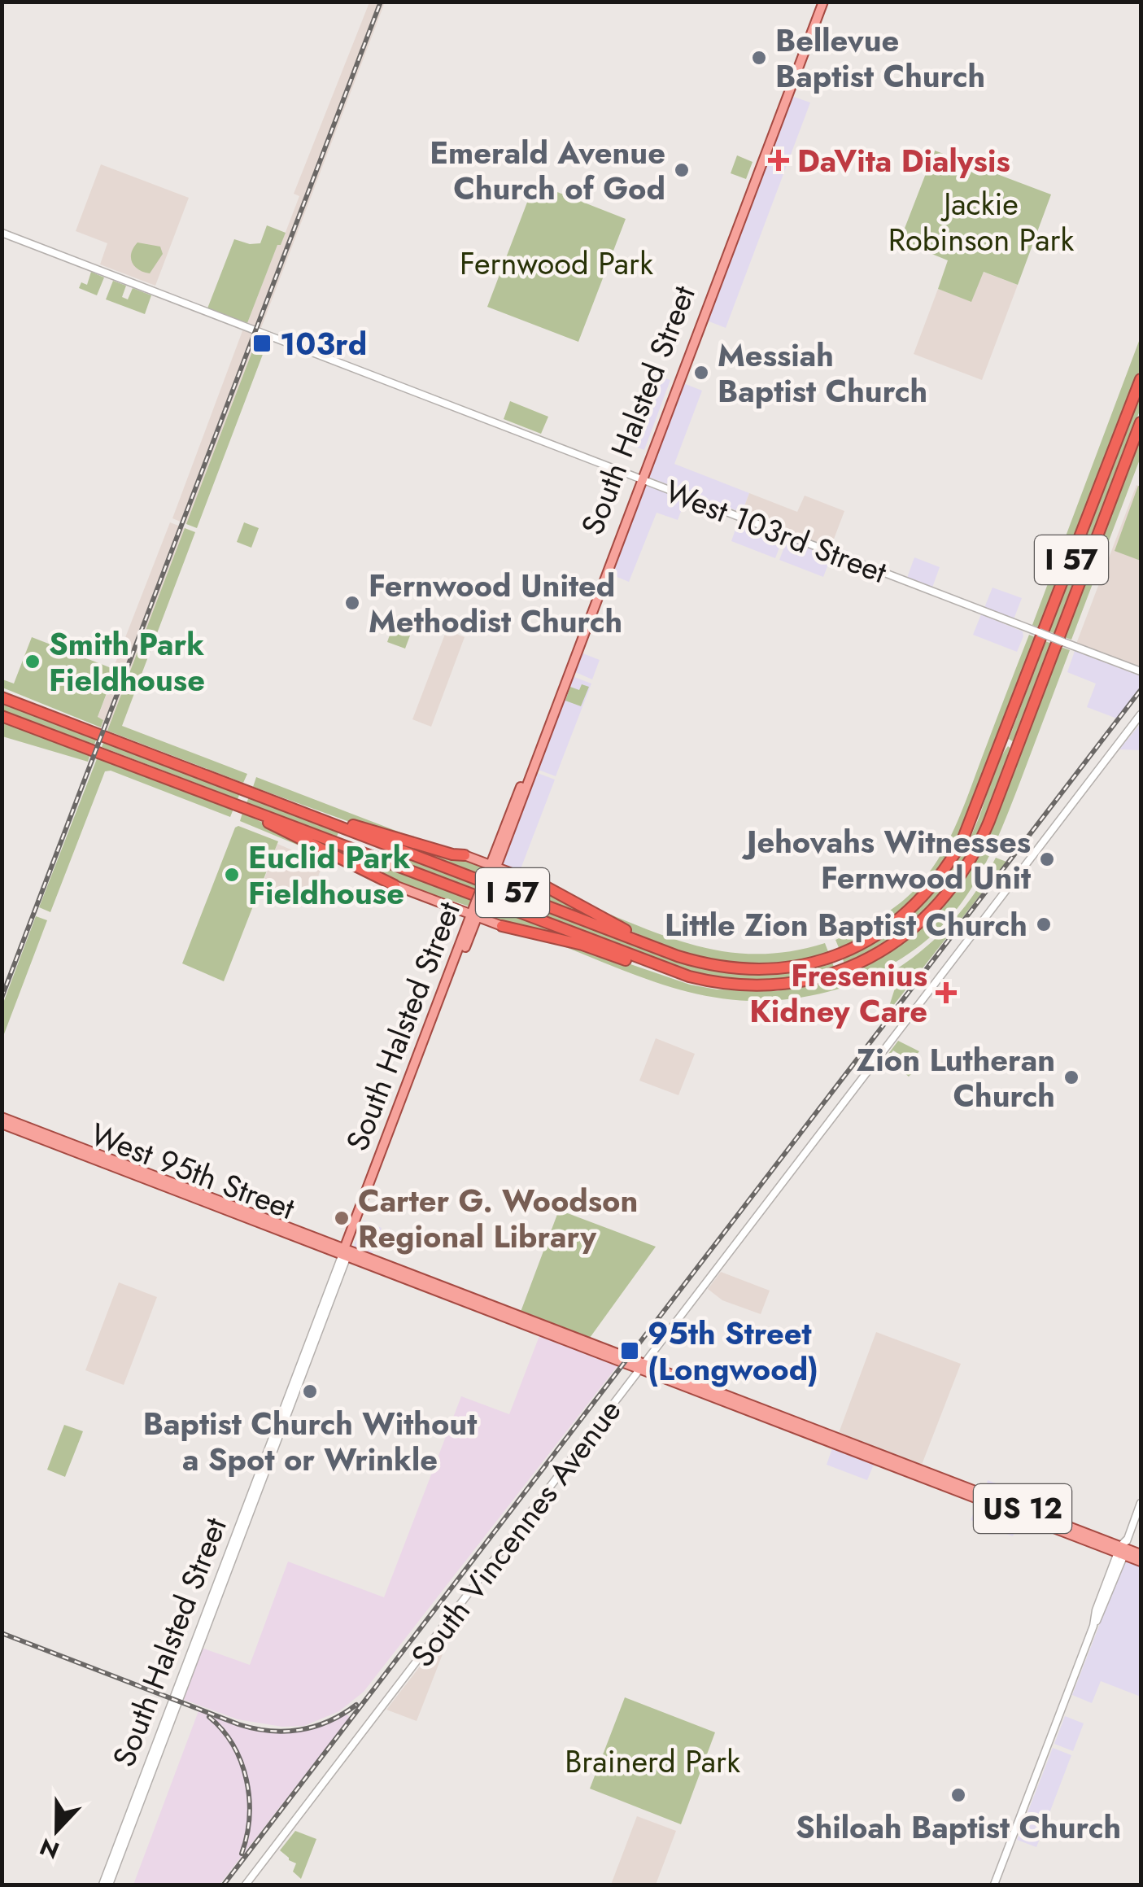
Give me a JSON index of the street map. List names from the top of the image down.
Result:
{
  "streets": {
    "highway": ["I 57"],
    "main road": [
      "South Halsted Street",
      "West 103rd Street",
      "West 95th Street",
      "US 12",
      "South Vincennes Avenue"
    ]
  },
  "crossings": [
    ["South Halsted Street", "West 103rd Street"],
    ["South Halsted Street", "West 95th Street"],
    ["West 95th Street", "South Vincennes Avenue"]
  ],
  "parks": ["Jackie Robinson Park", "Fernwood Park", "Brainerd Park"],
  "places": {
    "other": [
      "Bellevue Baptist Church",
      "Emerald Avenue Church of God",
      "Messiah Baptist Church",
      "Fernwood United Methodist Church",
      "Smith Park Fieldhouse",
      "Jehovahs Witnesses Fernwood Unit",
      "Euclid Park Fieldhouse",
      "Little Zion Baptist Church",
      "Zion Lutheran Church",
      "Carter G. Woodson Regional Library",
      "Baptist Church Without a Spot or Wrinkle",
      "Shiloah Baptist Church"
    ],
    "health": ["DaVita Dialysis", "Fresenius Kidney Care"],
    "transit": ["103rd", "95th Street (Longwood)"]
  },
  "north": "bottom"
}
